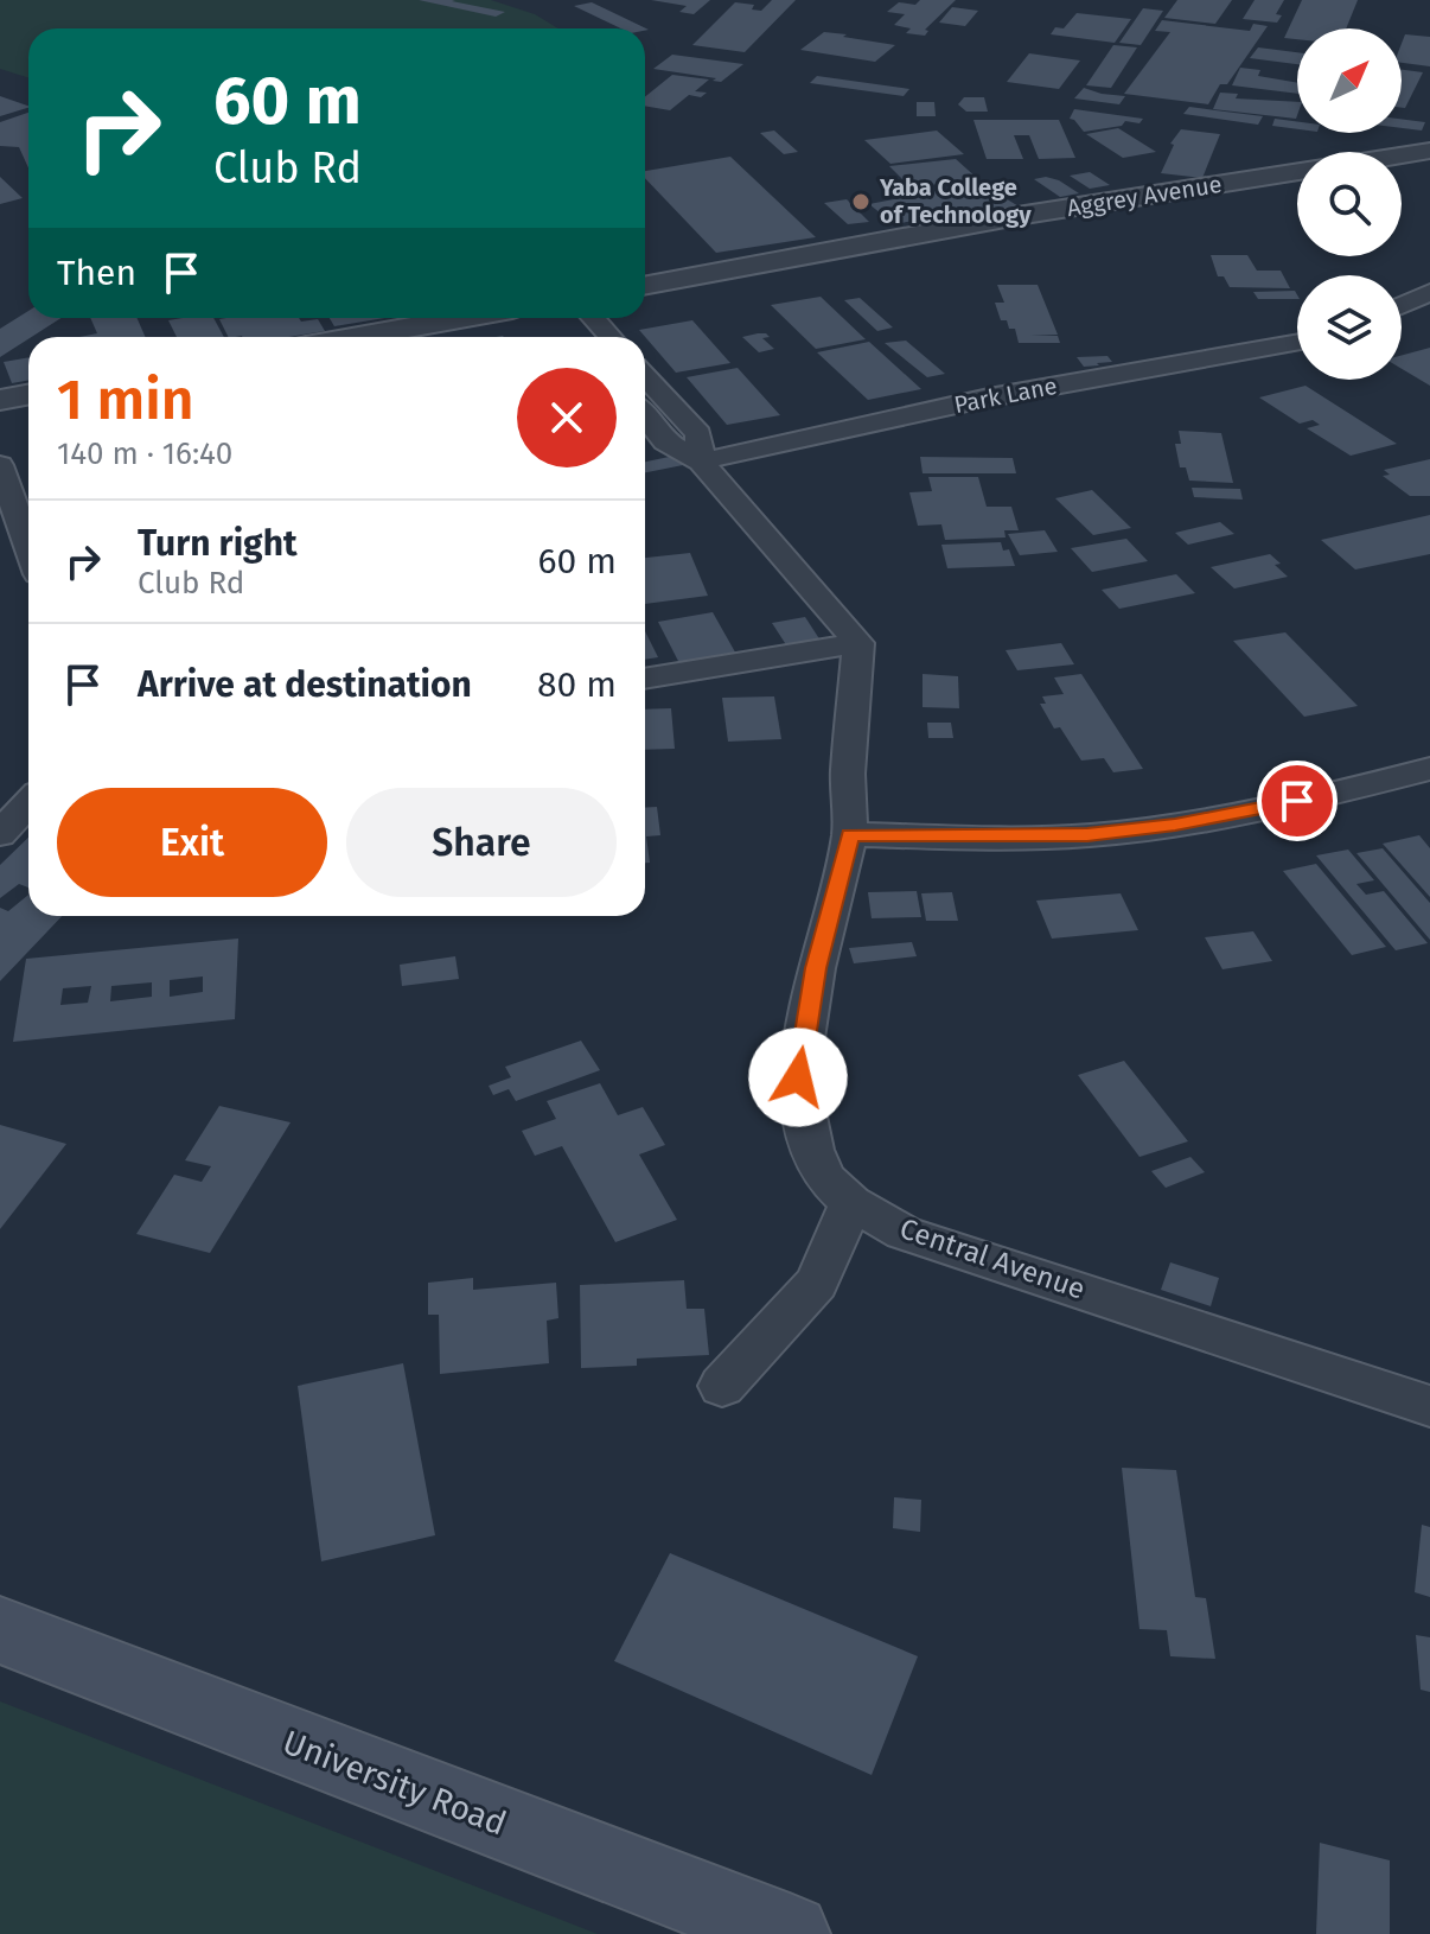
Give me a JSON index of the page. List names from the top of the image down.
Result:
{
  "streets": {
    "main road": ["University Road"],
    "street": ["Aggrey Avenue", "Park Lane", "Central Avenue"]
  },
  "places": ["Yaba College of Technology"],
  "north": "top right",
  "page": {
    "turn": ["60 m", "Club Rd"],
    "then": "Then",
    "heading": ["1 min", "140 m · 16:40"],
    "list": [
      {
        "name": "Turn right",
        "note": "Club Rd",
        "value": "60 m"
      },
      {
        "name": "Arrive at destination",
        "value": "80 m"
      }
    ],
    "buttons": ["Exit", "Share"]
  }
}
